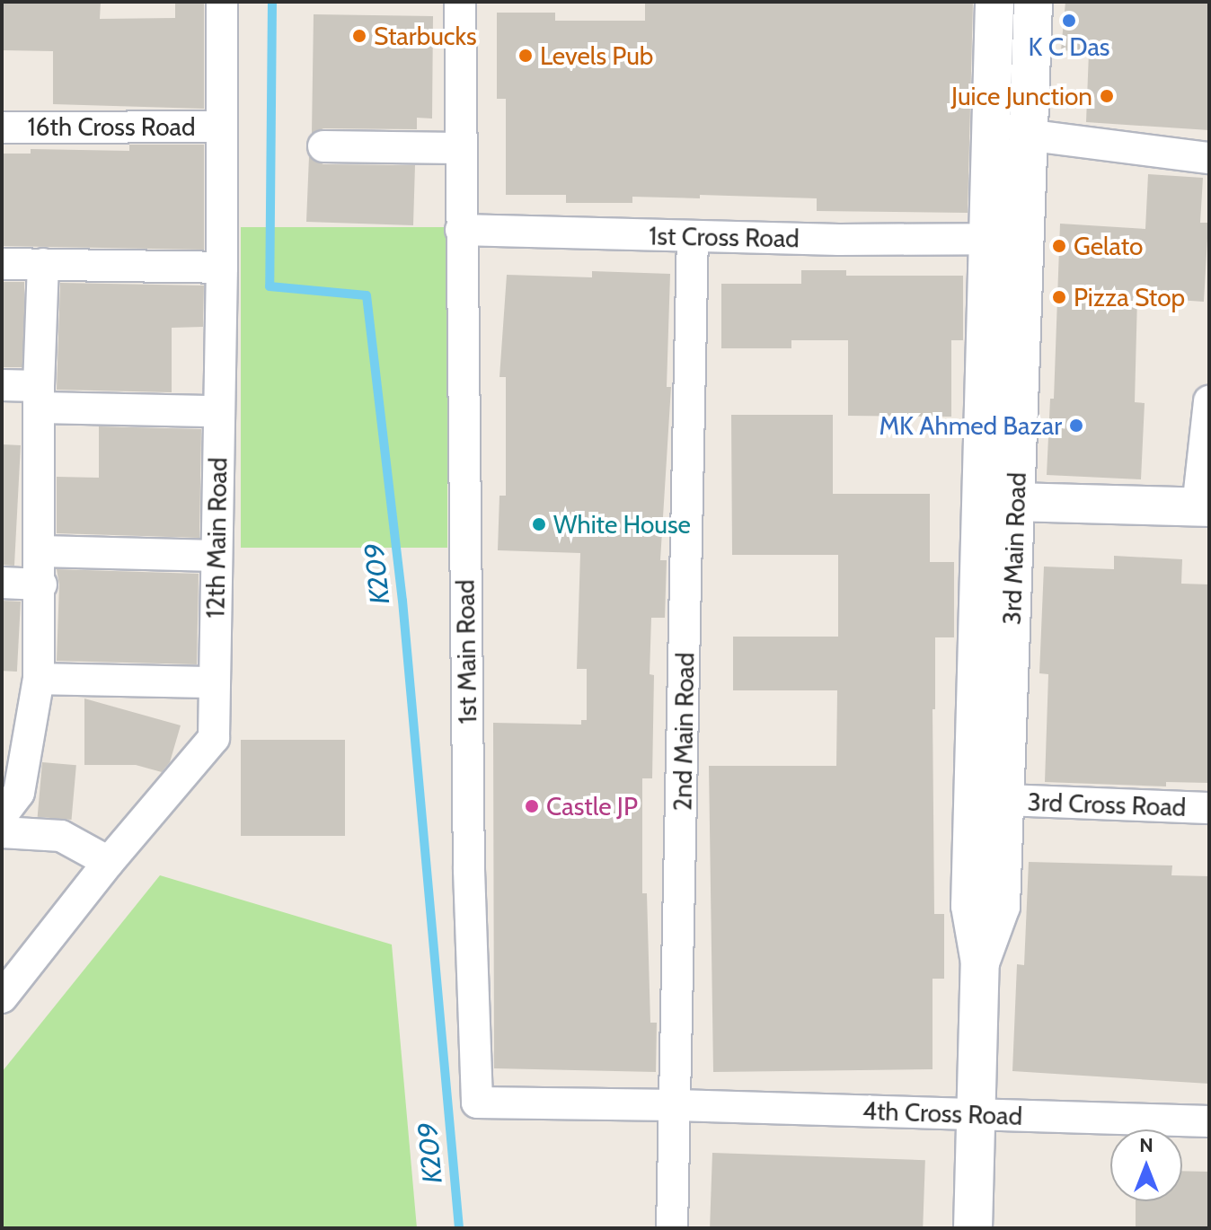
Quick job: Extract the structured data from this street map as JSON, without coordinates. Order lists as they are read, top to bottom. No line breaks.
{"streets":{"street":["16th Cross Road","1st Cross Road","12th Main Road","3rd Main Road","1st Main Road","2nd Main Road","3rd Cross Road","4th Cross Road"]},"crossings":[["16th Cross Road","12th Main Road"],["1st Cross Road","3rd Main Road"],["1st Cross Road","1st Main Road"],["1st Cross Road","2nd Main Road"],["3rd Main Road","3rd Cross Road"],["3rd Main Road","4th Cross Road"],["1st Main Road","2nd Main Road"],["1st Main Road","4th Cross Road"],["2nd Main Road","4th Cross Road"]],"water":["K209"],"places":["K C Das","Starbucks","Levels Pub","Juice Junction","Gelato","Pizza Stop","MK Ahmed Bazar","White House","Castle JP"],"north":"top"}
